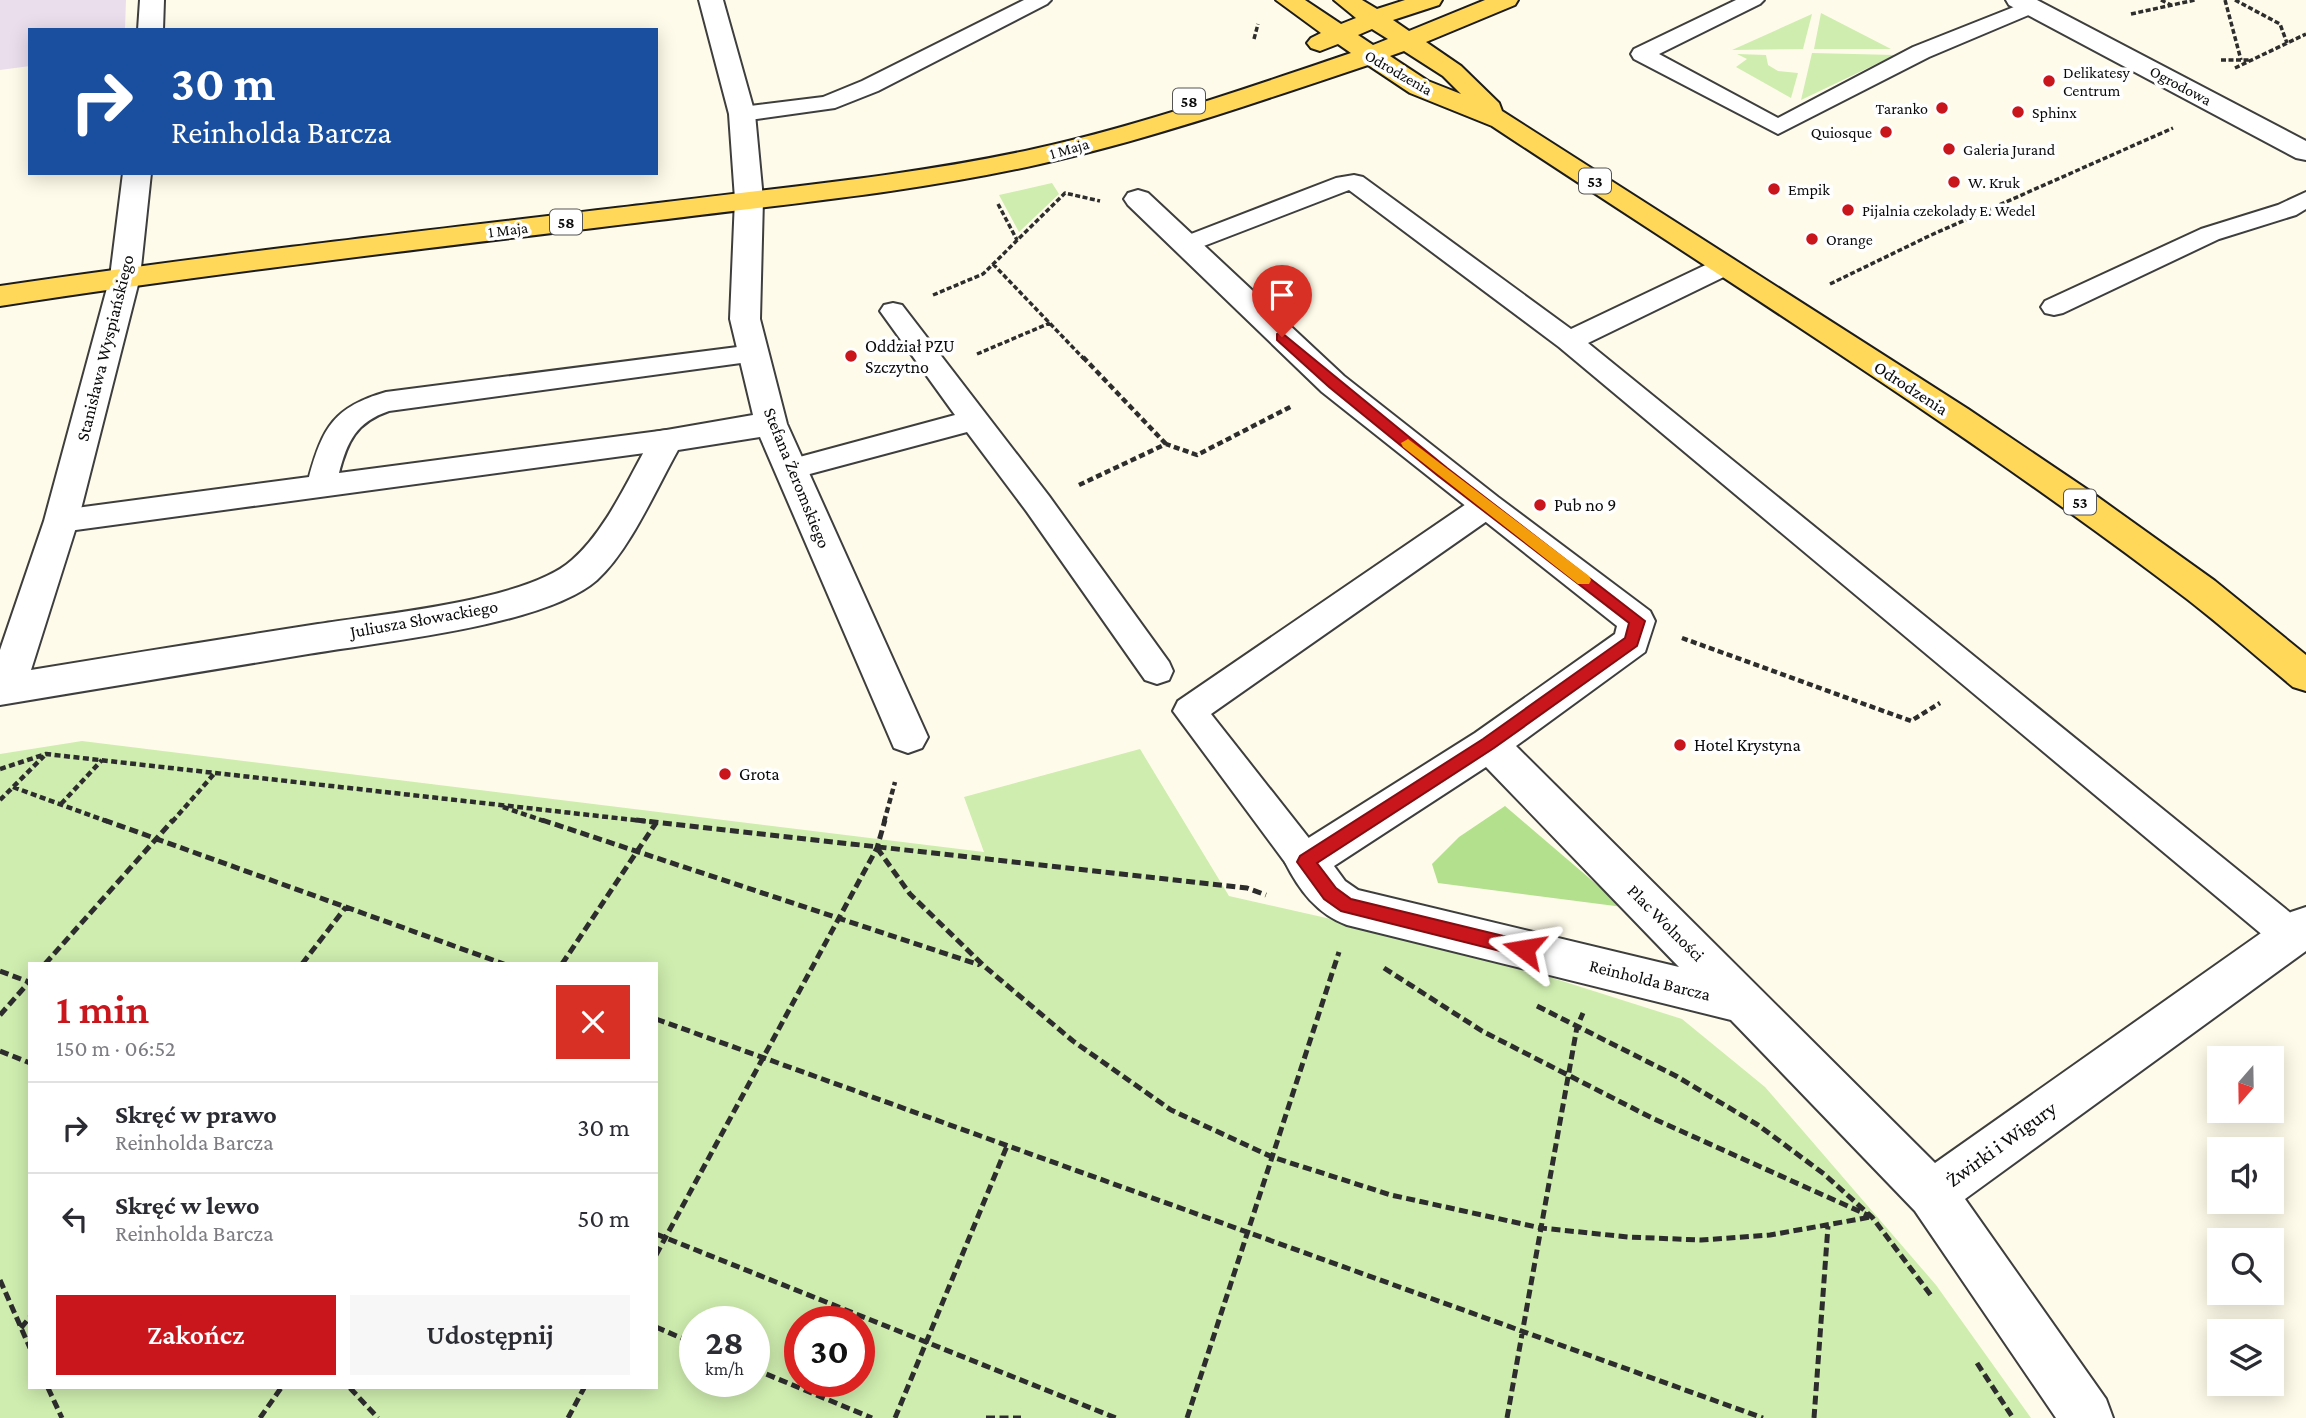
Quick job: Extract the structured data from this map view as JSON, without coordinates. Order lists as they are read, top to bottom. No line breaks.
{"streets":{"main road":["Odrodzenia","58","1 Maja","53"],"street":["Ogrodowa","Stanisława Wyspiańskiego","Stefana Żeromskiego","Juliusza Słowackiego","Plac Wolności","Reinholda Barcza","Żwirki i Wigury"]},"crossings":[["Odrodzenia","1 Maja"],["Odrodzenia","53"],["1 Maja","53"],["1 Maja","Stanisława Wyspiańskiego"],["1 Maja","Stefana Żeromskiego"],["Stanisława Wyspiańskiego","Juliusza Słowackiego"],["Plac Wolności","Reinholda Barcza"],["Plac Wolności","Żwirki i Wigury"]],"places":["Delikatesy Centrum","Taranko","Sphinx","Quiosque","Galeria Jurand","W. Kruk","Empik","Pijalnia czekolady E. Wedel","Orange","Oddział PZU Szczytno","Pub no 9","Hotel Krystyna","Grota"],"north":"bottom","page":{"turn":["30 m","Reinholda Barcza"],"heading":["1 min","150 m · 06:52"],"list":[{"name":"Skręć w prawo","note":"Reinholda Barcza","value":"30 m"},{"name":"Skręć w lewo","note":"Reinholda Barcza","value":"50 m"}],"buttons":["Zakończ","Udostępnij"],"speed":"28 km/h","limit":"30"}}
